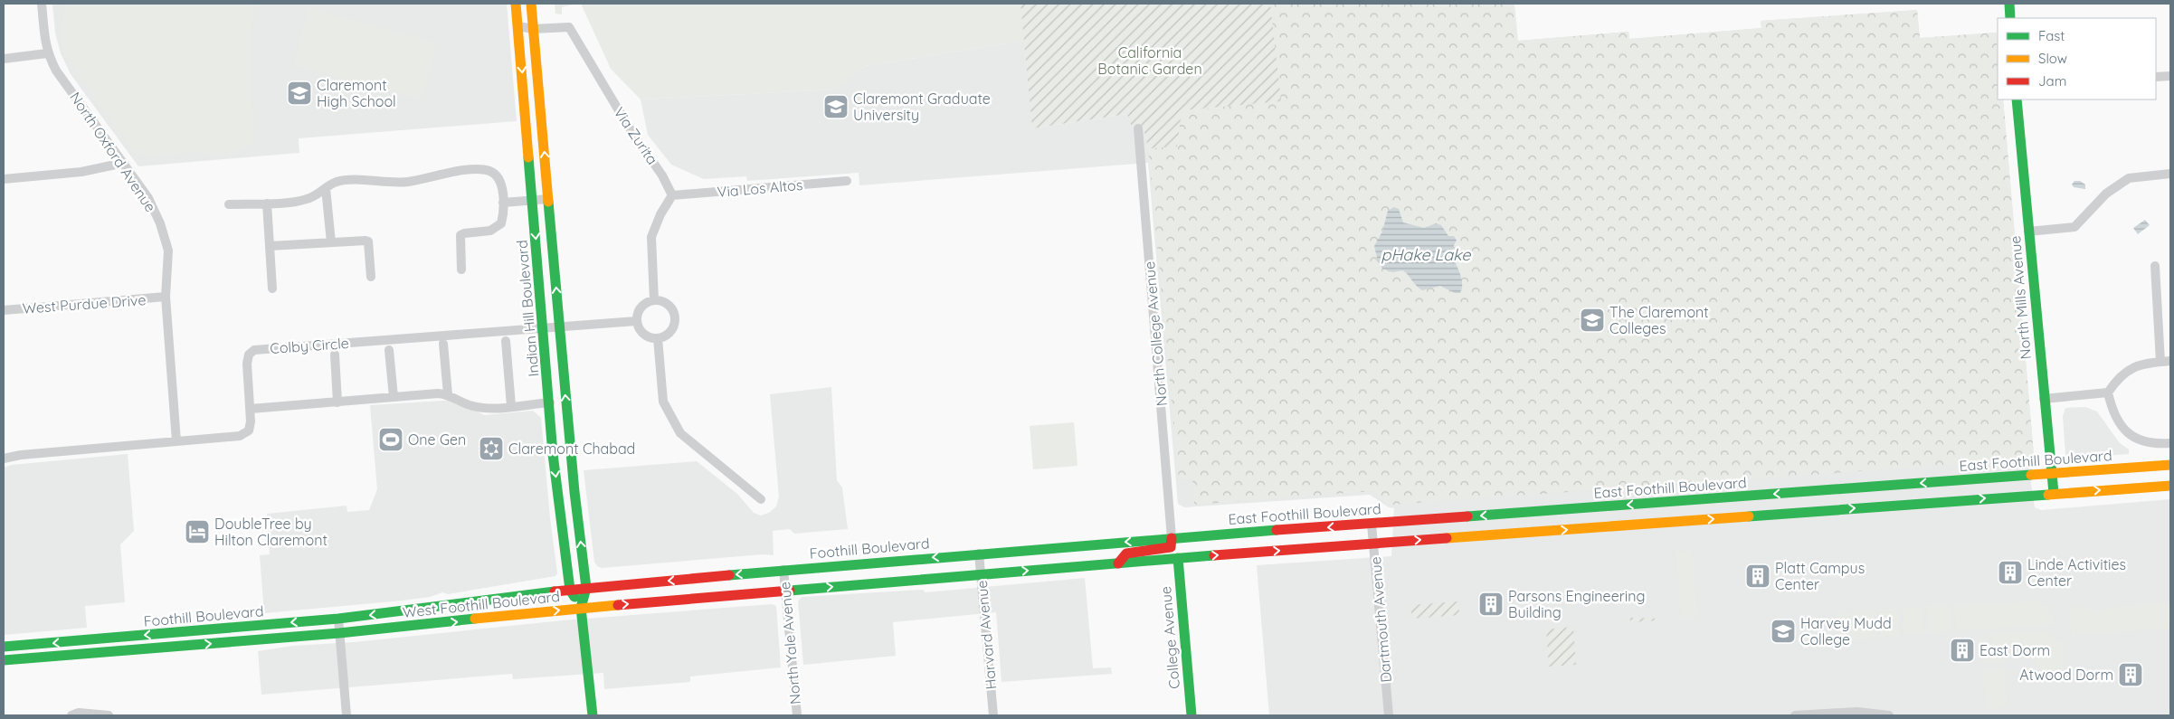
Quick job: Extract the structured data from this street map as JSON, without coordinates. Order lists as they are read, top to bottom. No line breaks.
{"streets":{"main road":["North Mills Avenue","Indian Hill Boulevard","East Foothill Boulevard","Foothill Boulevard","West Foothill Boulevard","College Avenue"],"street":["Via Zurita","North Oxford Avenue","Via Los Altos","West Purdue Drive","North College Avenue","Colby Circle","Dartmouth Avenue","Harvard Avenue","North Yale Avenue"]},"crossings":[["Via Zurita","Via Los Altos"],["Via Zurita","Indian Hill Boulevard"],["North Oxford Avenue","West Purdue Drive"],["North Oxford Avenue","Colby Circle"],["North Mills Avenue","East Foothill Boulevard"],["Indian Hill Boulevard","Colby Circle"],["Indian Hill Boulevard","Foothill Boulevard"],["Indian Hill Boulevard","West Foothill Boulevard"],["North College Avenue","East Foothill Boulevard"],["North College Avenue","Foothill Boulevard"],["East Foothill Boulevard","Foothill Boulevard"],["East Foothill Boulevard","Dartmouth Avenue"],["Foothill Boulevard","West Foothill Boulevard"],["Foothill Boulevard","Harvard Avenue"],["Foothill Boulevard","North Yale Avenue"]],"water":["pHake Lake"],"parks":["California Botanic Garden"],"places":{"school or university":["Claremont High School","Claremont Graduate University","The Claremont Colleges","Harvey Mudd College"],"sports":["One Gen"],"synagogue":["Claremont Chabad"],"hotel":["DoubleTree by Hilton Claremont"],"building":["Linde Activities Center","Platt Campus Center","Parsons Engineering Building","East Dorm","Atwood Dorm"]},"legend":["Fast","Slow","Jam"]}
